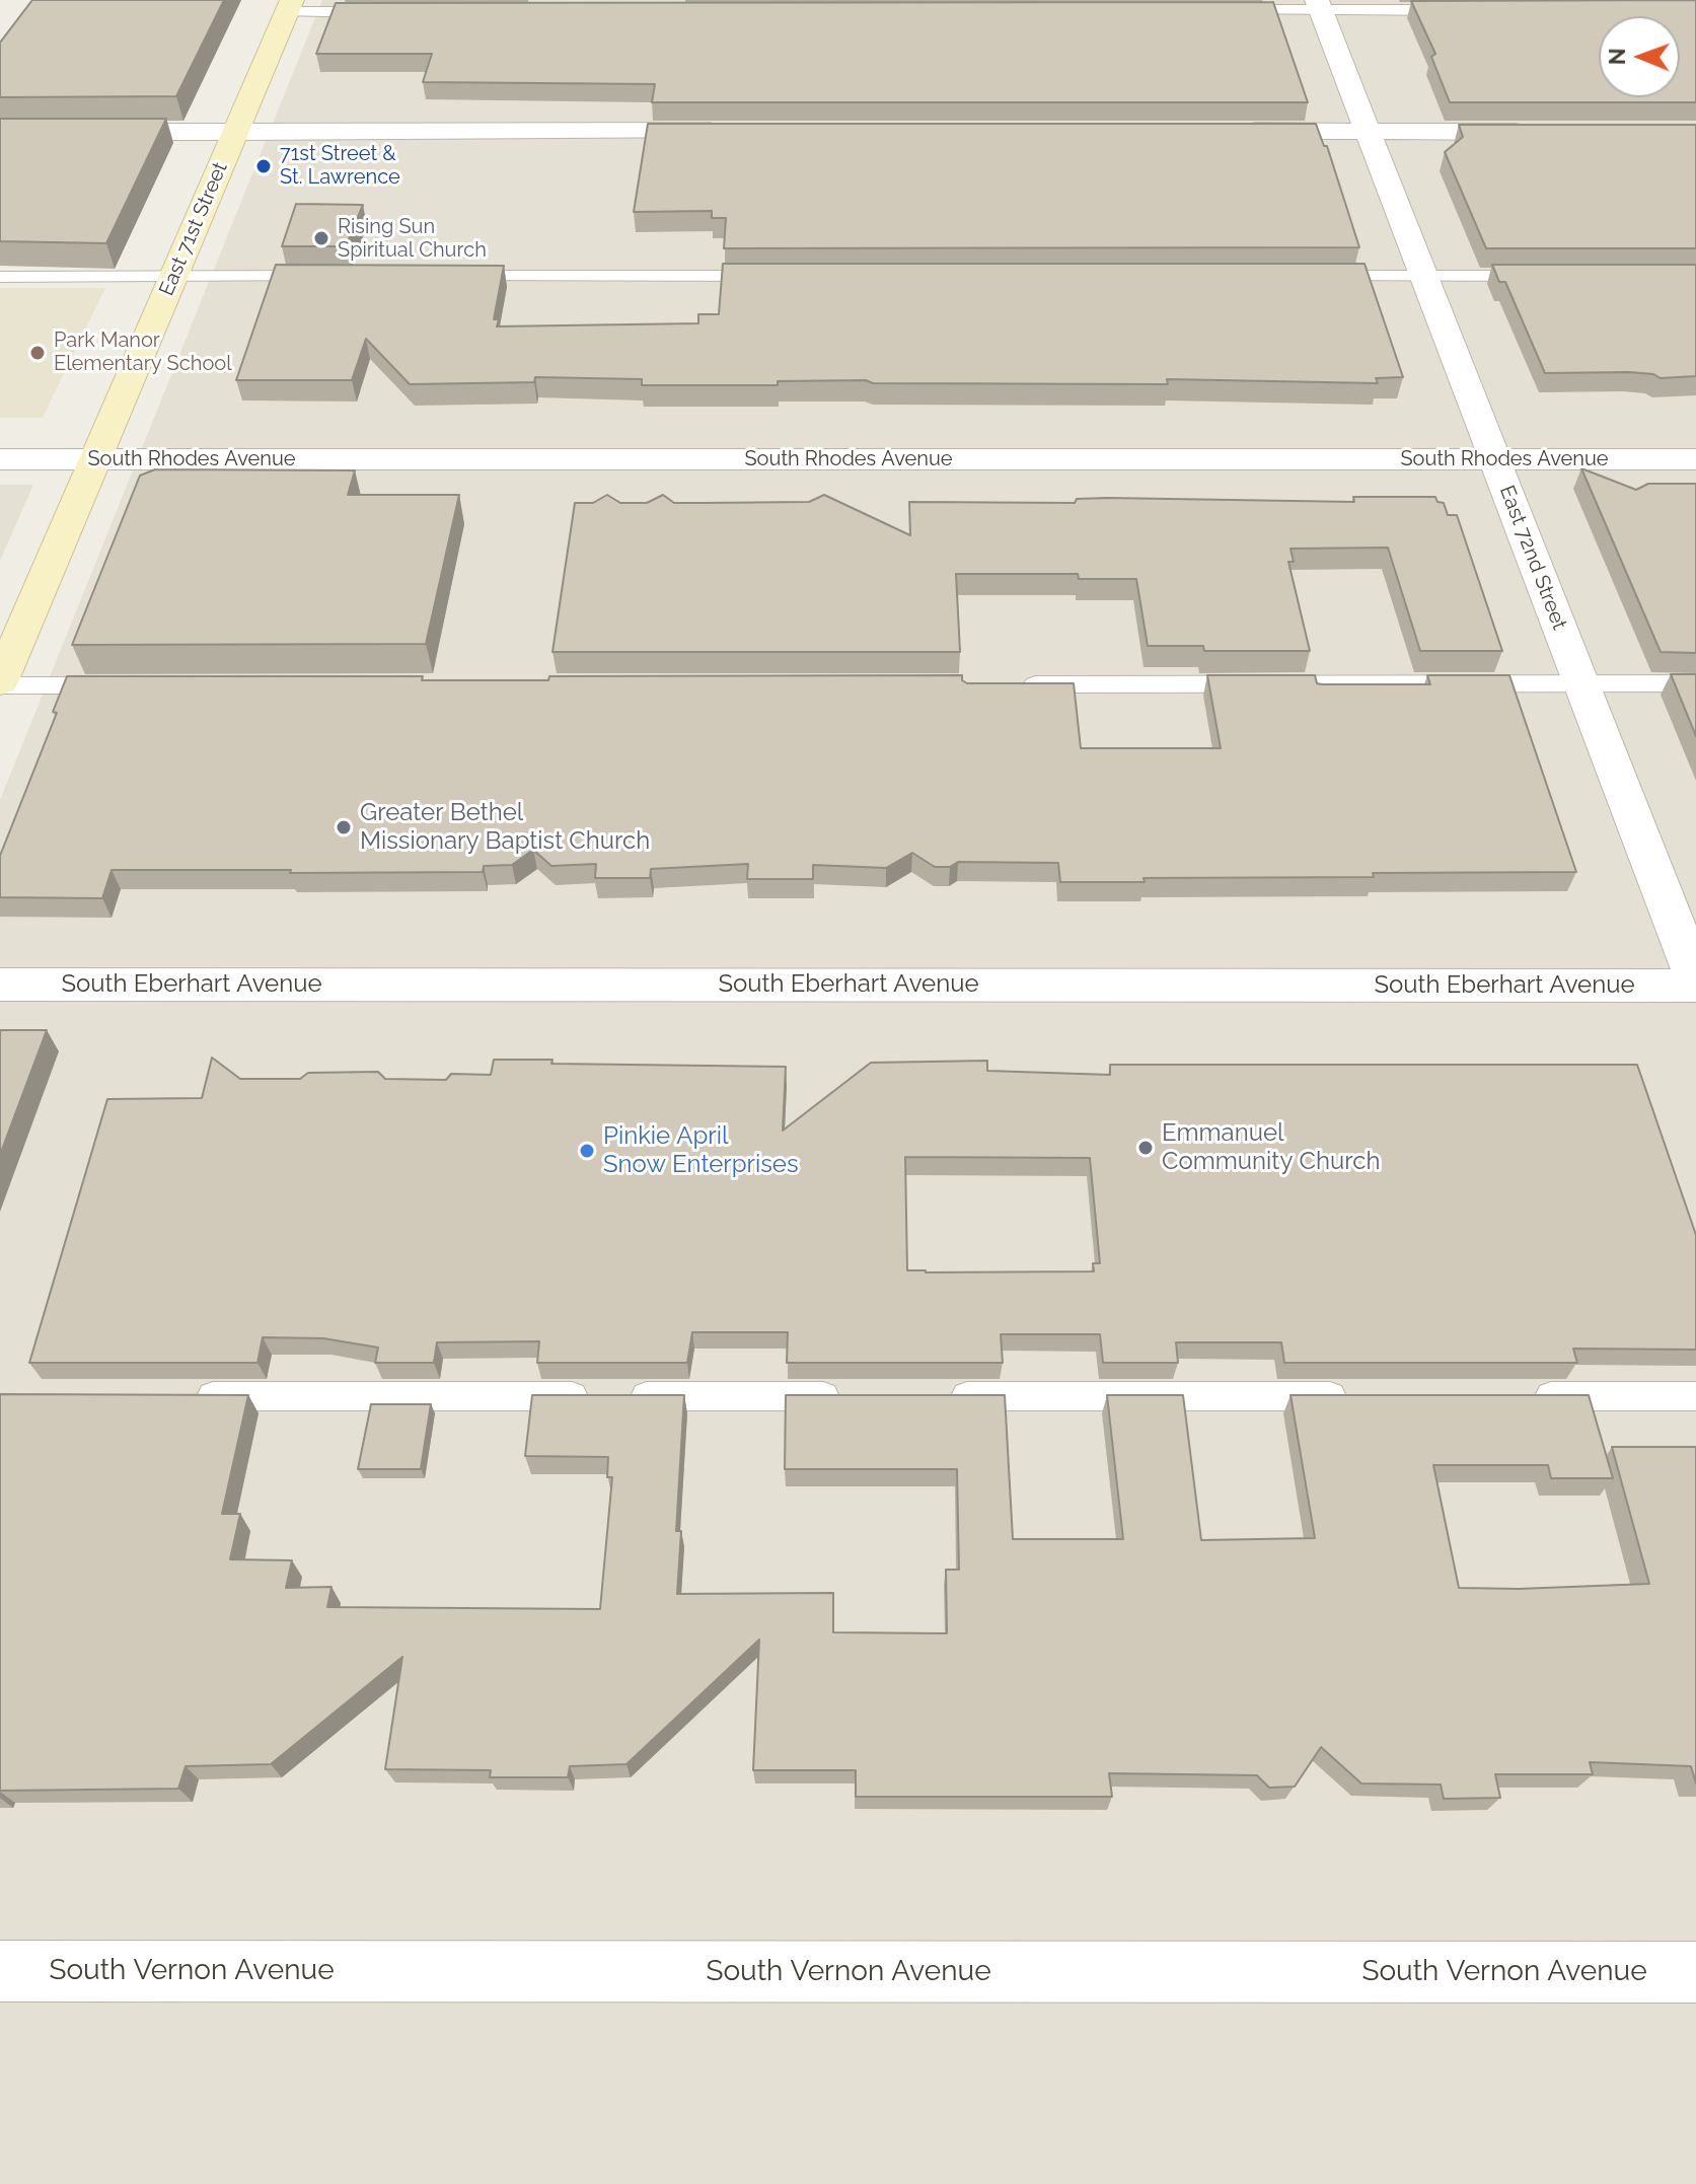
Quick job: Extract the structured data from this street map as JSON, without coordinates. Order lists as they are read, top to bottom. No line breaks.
{"streets":{"main road":["East 71st Street"],"street":["South Rhodes Avenue","East 72nd Street","South Eberhart Avenue","South Vernon Avenue"]},"crossings":[["East 71st Street","South Rhodes Avenue"],["South Rhodes Avenue","East 72nd Street"]],"places":["71st Street & St. Lawrence","Rising Sun Spiritual Church","Park Manor Elementary School","Greater Bethel Missionary Baptist Church","Emmanuel Community Church","Pinkie April Snow Enterprises"],"north":"left"}
